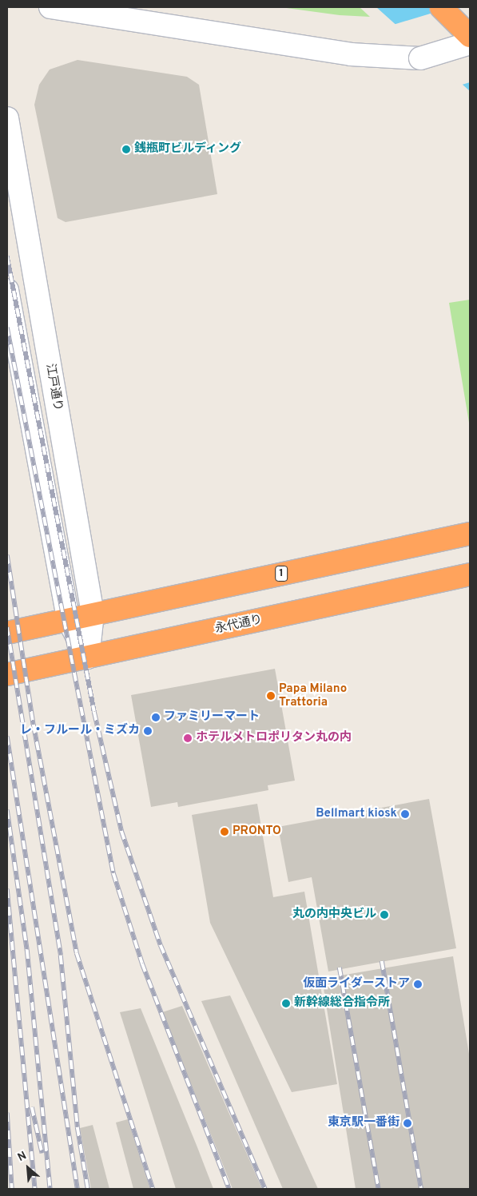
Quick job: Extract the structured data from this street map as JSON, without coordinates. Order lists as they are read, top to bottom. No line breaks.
{"streets":{"highway":["1","永代通り"],"main road":["江戸通り"]},"crossings":[["江戸通り","1"],["江戸通り","永代通り"]],"places":["銭瓶町ビルディング","Papa Milano Trattoria","ファミリーマート","レ・フルール・ミズカ","ホテルメトロポリタン丸の内","Bellmart kiosk","PRONTO","丸の内中央ビル","仮面ライダーストア","新幹線総合指令所","東京駅一番街"],"north":"top left"}
